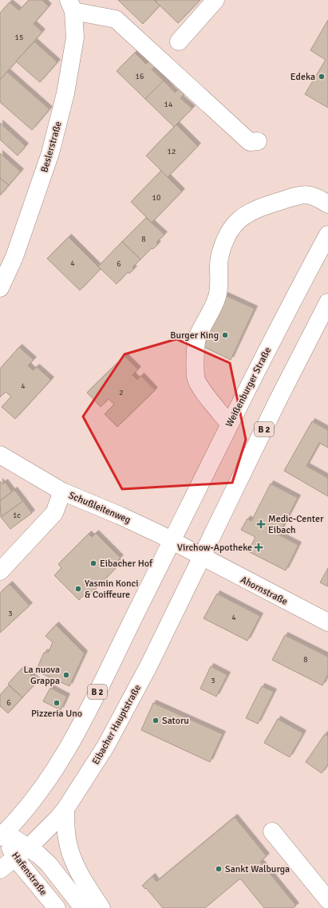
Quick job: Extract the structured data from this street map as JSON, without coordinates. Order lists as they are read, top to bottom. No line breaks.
{"streets":{"main road":["Beslerstraße","Weißenburger Straße","B 2","Schußleitenweg","Ahornstraße","Eibacher Hauptstraße","Hafenstraße"]},"crossings":[["Weißenburger Straße","B 2"],["Weißenburger Straße","Schußleitenweg"],["B 2","Schußleitenweg"],["B 2","Ahornstraße"],["B 2","Eibacher Hauptstraße"],["B 2","Hafenstraße"],["Schußleitenweg","Ahornstraße"],["Schußleitenweg","Eibacher Hauptstraße"],["Ahornstraße","Eibacher Hauptstraße"],["Eibacher Hauptstraße","Hafenstraße"]],"places":{"other":["Edeka","Burger King","Eibacher Hof","Yasmin Konci & Coiffeure","La nuova Grappa","Pizzeria Uno","Satoru","Sankt Walburga"],"health":["Medic-Center Eibach","Virchow-Apotheke"]},"house_numbers":["15","16","14","12","10","8","4","6","4","2","1c","3","4","8","3","6"]}
